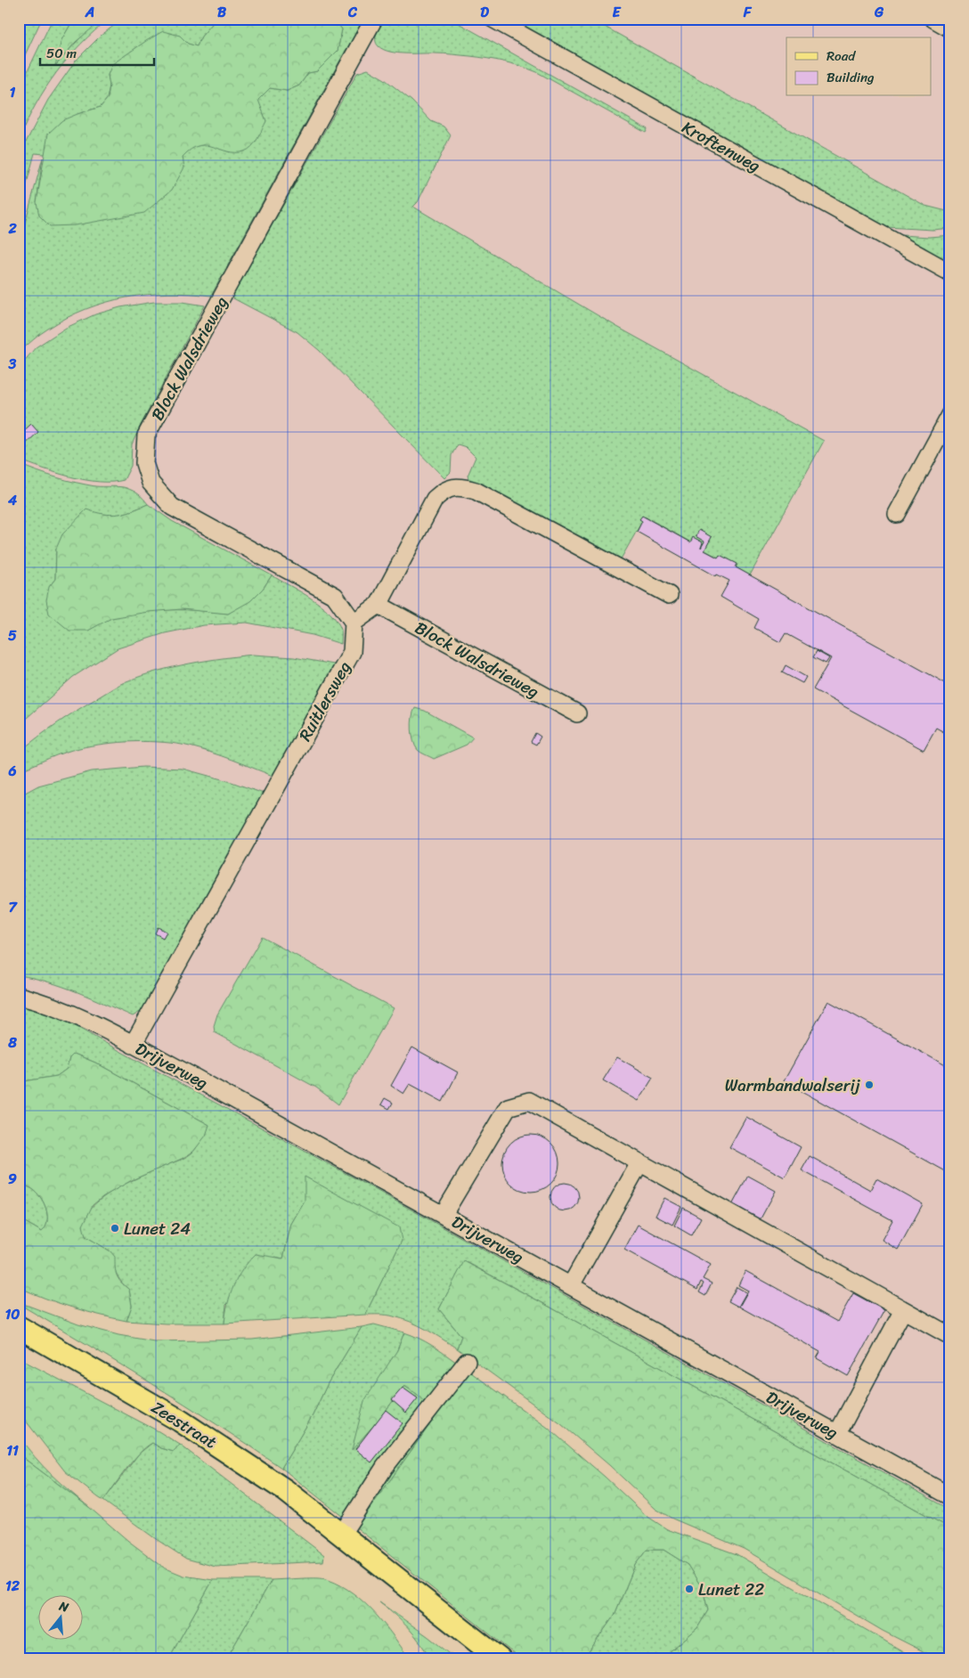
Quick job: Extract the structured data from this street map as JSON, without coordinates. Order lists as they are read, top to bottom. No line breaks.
{"streets":{"main road":["Zeestraat"],"street":["Kroftenweg","Block Walsdrieweg","Ruitlersweg","Drijverweg"]},"crossings":[["Block Walsdrieweg","Ruitlersweg"],["Ruitlersweg","Drijverweg"]],"places":["Warmbandwalserij","Lunet 24","Lunet 22"],"legend":["Road","Building"],"scale_bar":"50 m","north":"top","grid":{"columns":["A","B","C","D","E","F","G"],"rows":["1","2","3","4","5","6","7","8","9","10","11","12"]}}
